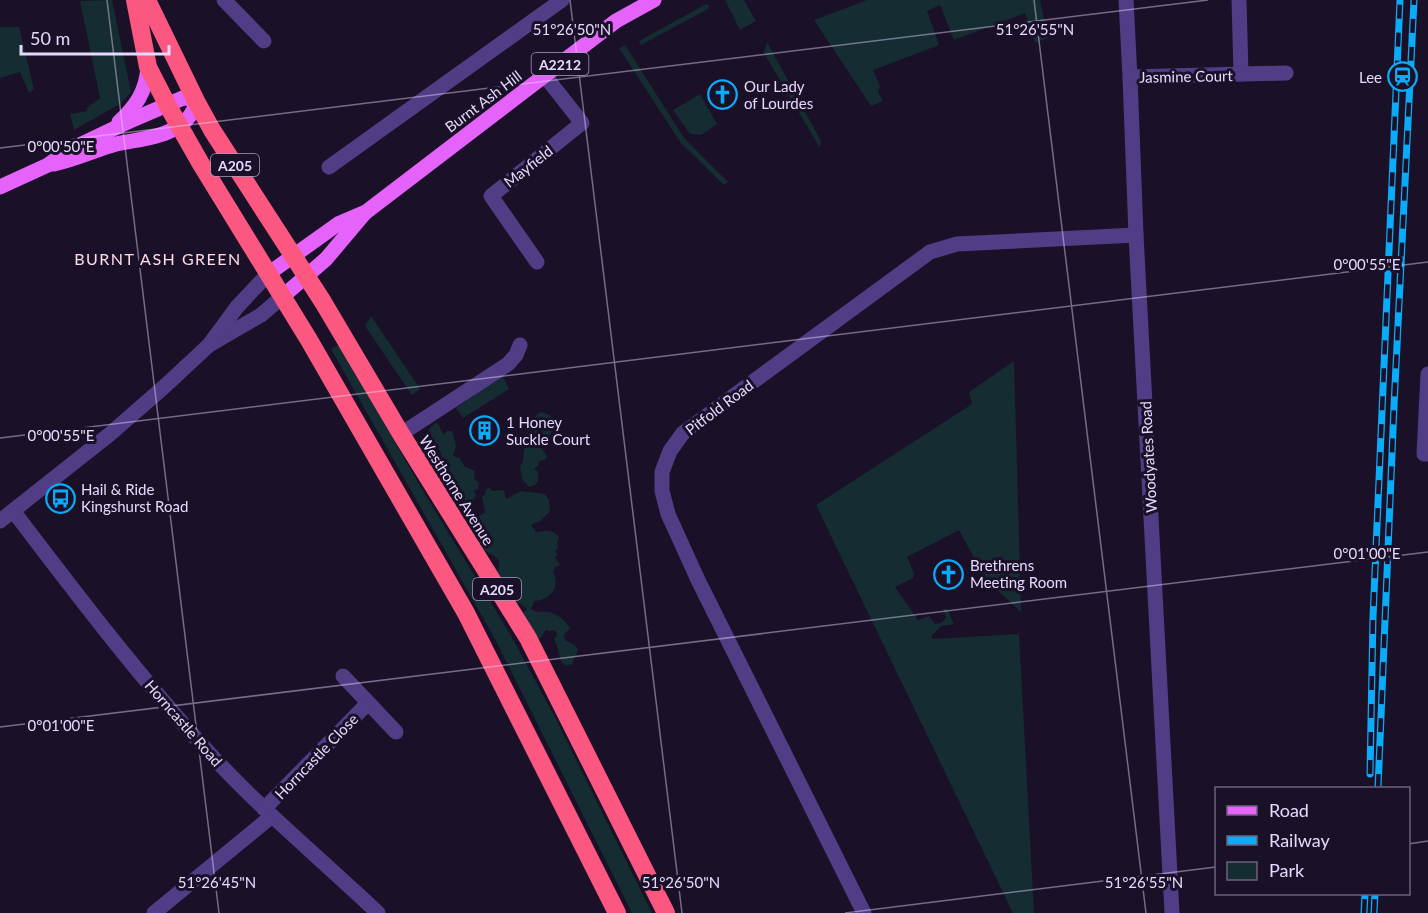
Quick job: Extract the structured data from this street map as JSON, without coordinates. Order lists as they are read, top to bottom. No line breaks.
{"streets":{"highway":["A205","Westhorne Avenue"],"main road":["A2212","Burnt Ash Hill"],"street":["Jasmine Court","Mayfield","Pitfold Road","Woodyates Road","Horncastle Road","Horncastle Close"]},"crossings":[["Jasmine Court","Woodyates Road"],["Burnt Ash Hill","A205"],["Burnt Ash Hill","Mayfield"],["Burnt Ash Hill","Westhorne Avenue"],["Burnt Ash Hill","Horncastle Road"],["A205","Westhorne Avenue"],["Pitfold Road","Woodyates Road"],["Horncastle Road","Horncastle Close"]],"districts":["BURNT ASH GREEN"],"places":{"station":["Lee"],"church":["Our Lady of Lourdes","Brethrens Meeting Room"],"building":["1 Honey Suckle Court"],"bus stop":["Hail & Ride Kingshurst Road"]},"legend":["Road","Railway","Park"],"scale_bar":"50 m","coordinates":["51°26'50\"N","51°26'55\"N","0°00'50\"E","0°00'55\"E","0°01'00\"E","51°26'45\"N"]}
